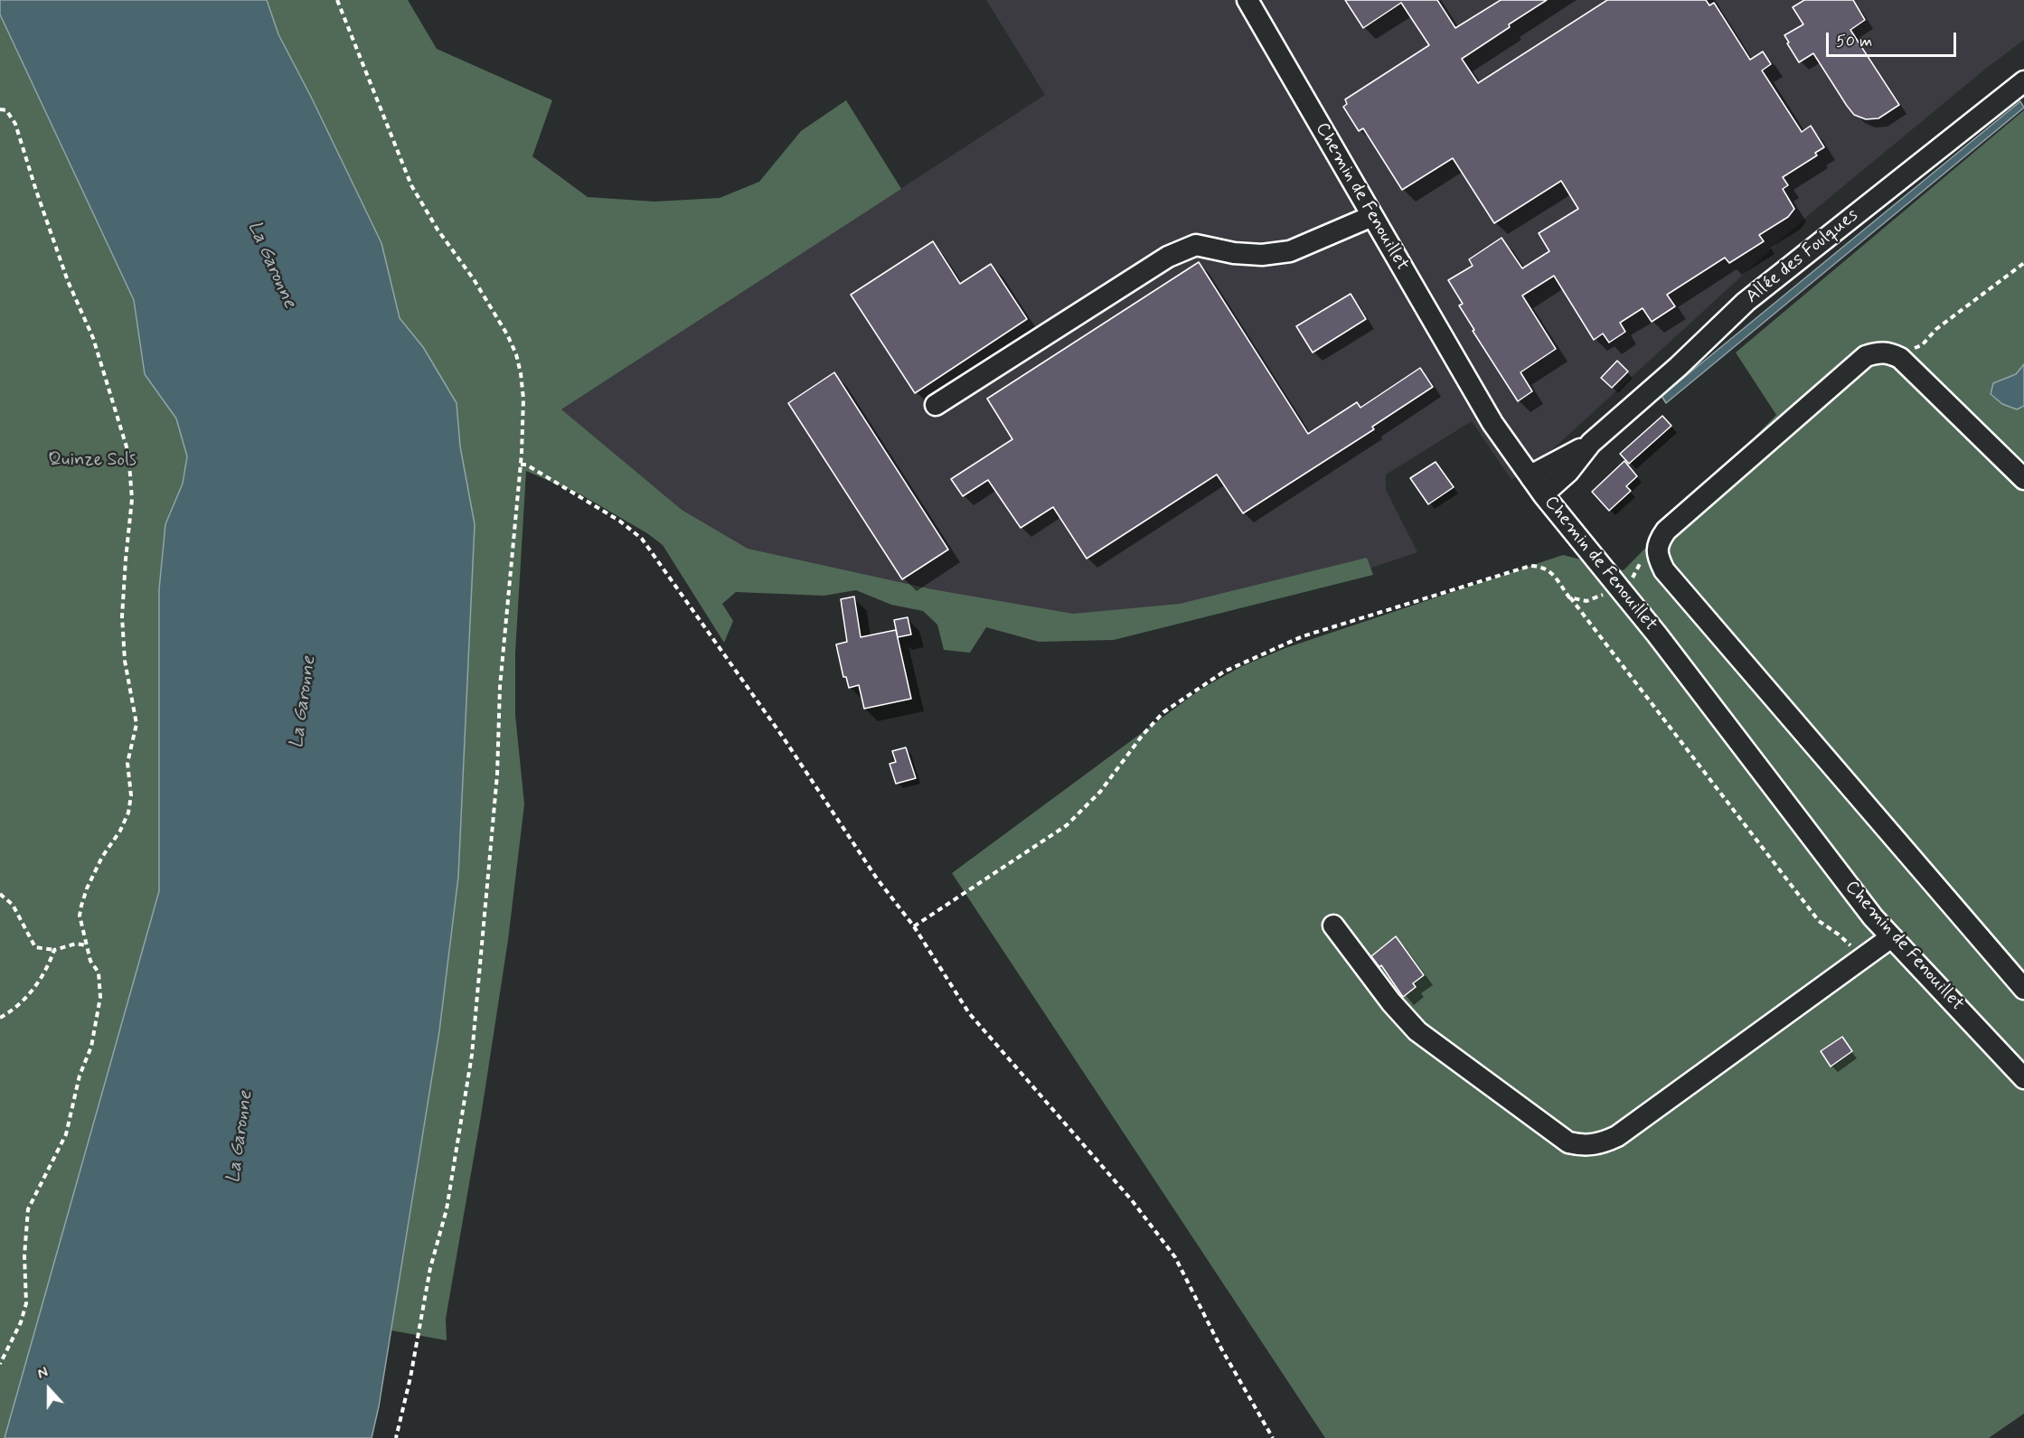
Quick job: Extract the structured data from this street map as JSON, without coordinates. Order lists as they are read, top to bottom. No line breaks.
{"streets":{"street":["Chemin de Fenouillet","Allée des Foulques"]},"crossings":[["Chemin de Fenouillet","Allée des Foulques"]],"water":["La Garonne"],"parks":["Quinze Sols"],"scale_bar":"50 m","north":"top"}
